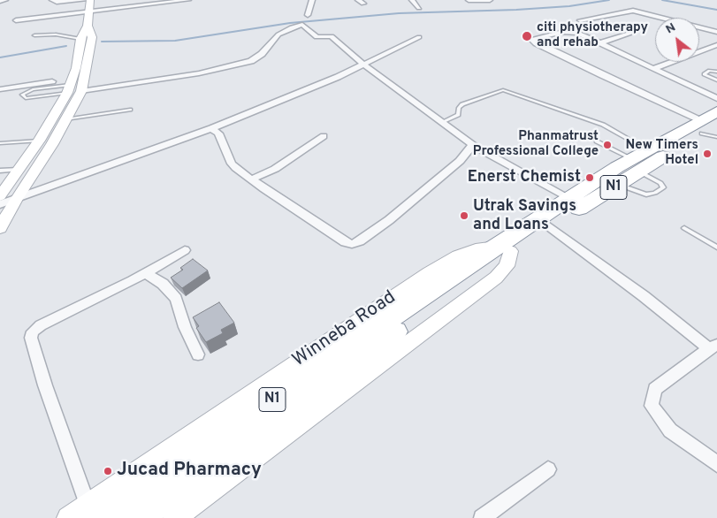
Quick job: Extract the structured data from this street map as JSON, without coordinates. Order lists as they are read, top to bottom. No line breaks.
{"streets":{"highway":["N1","Winneba Road"]},"places":["citi physiotherapy and rehab","Phanmatrust Professional College","New Timers Hotel","Enerst Chemist","Utrak Savings and Loans","Jucad Pharmacy"],"north":"top left"}
